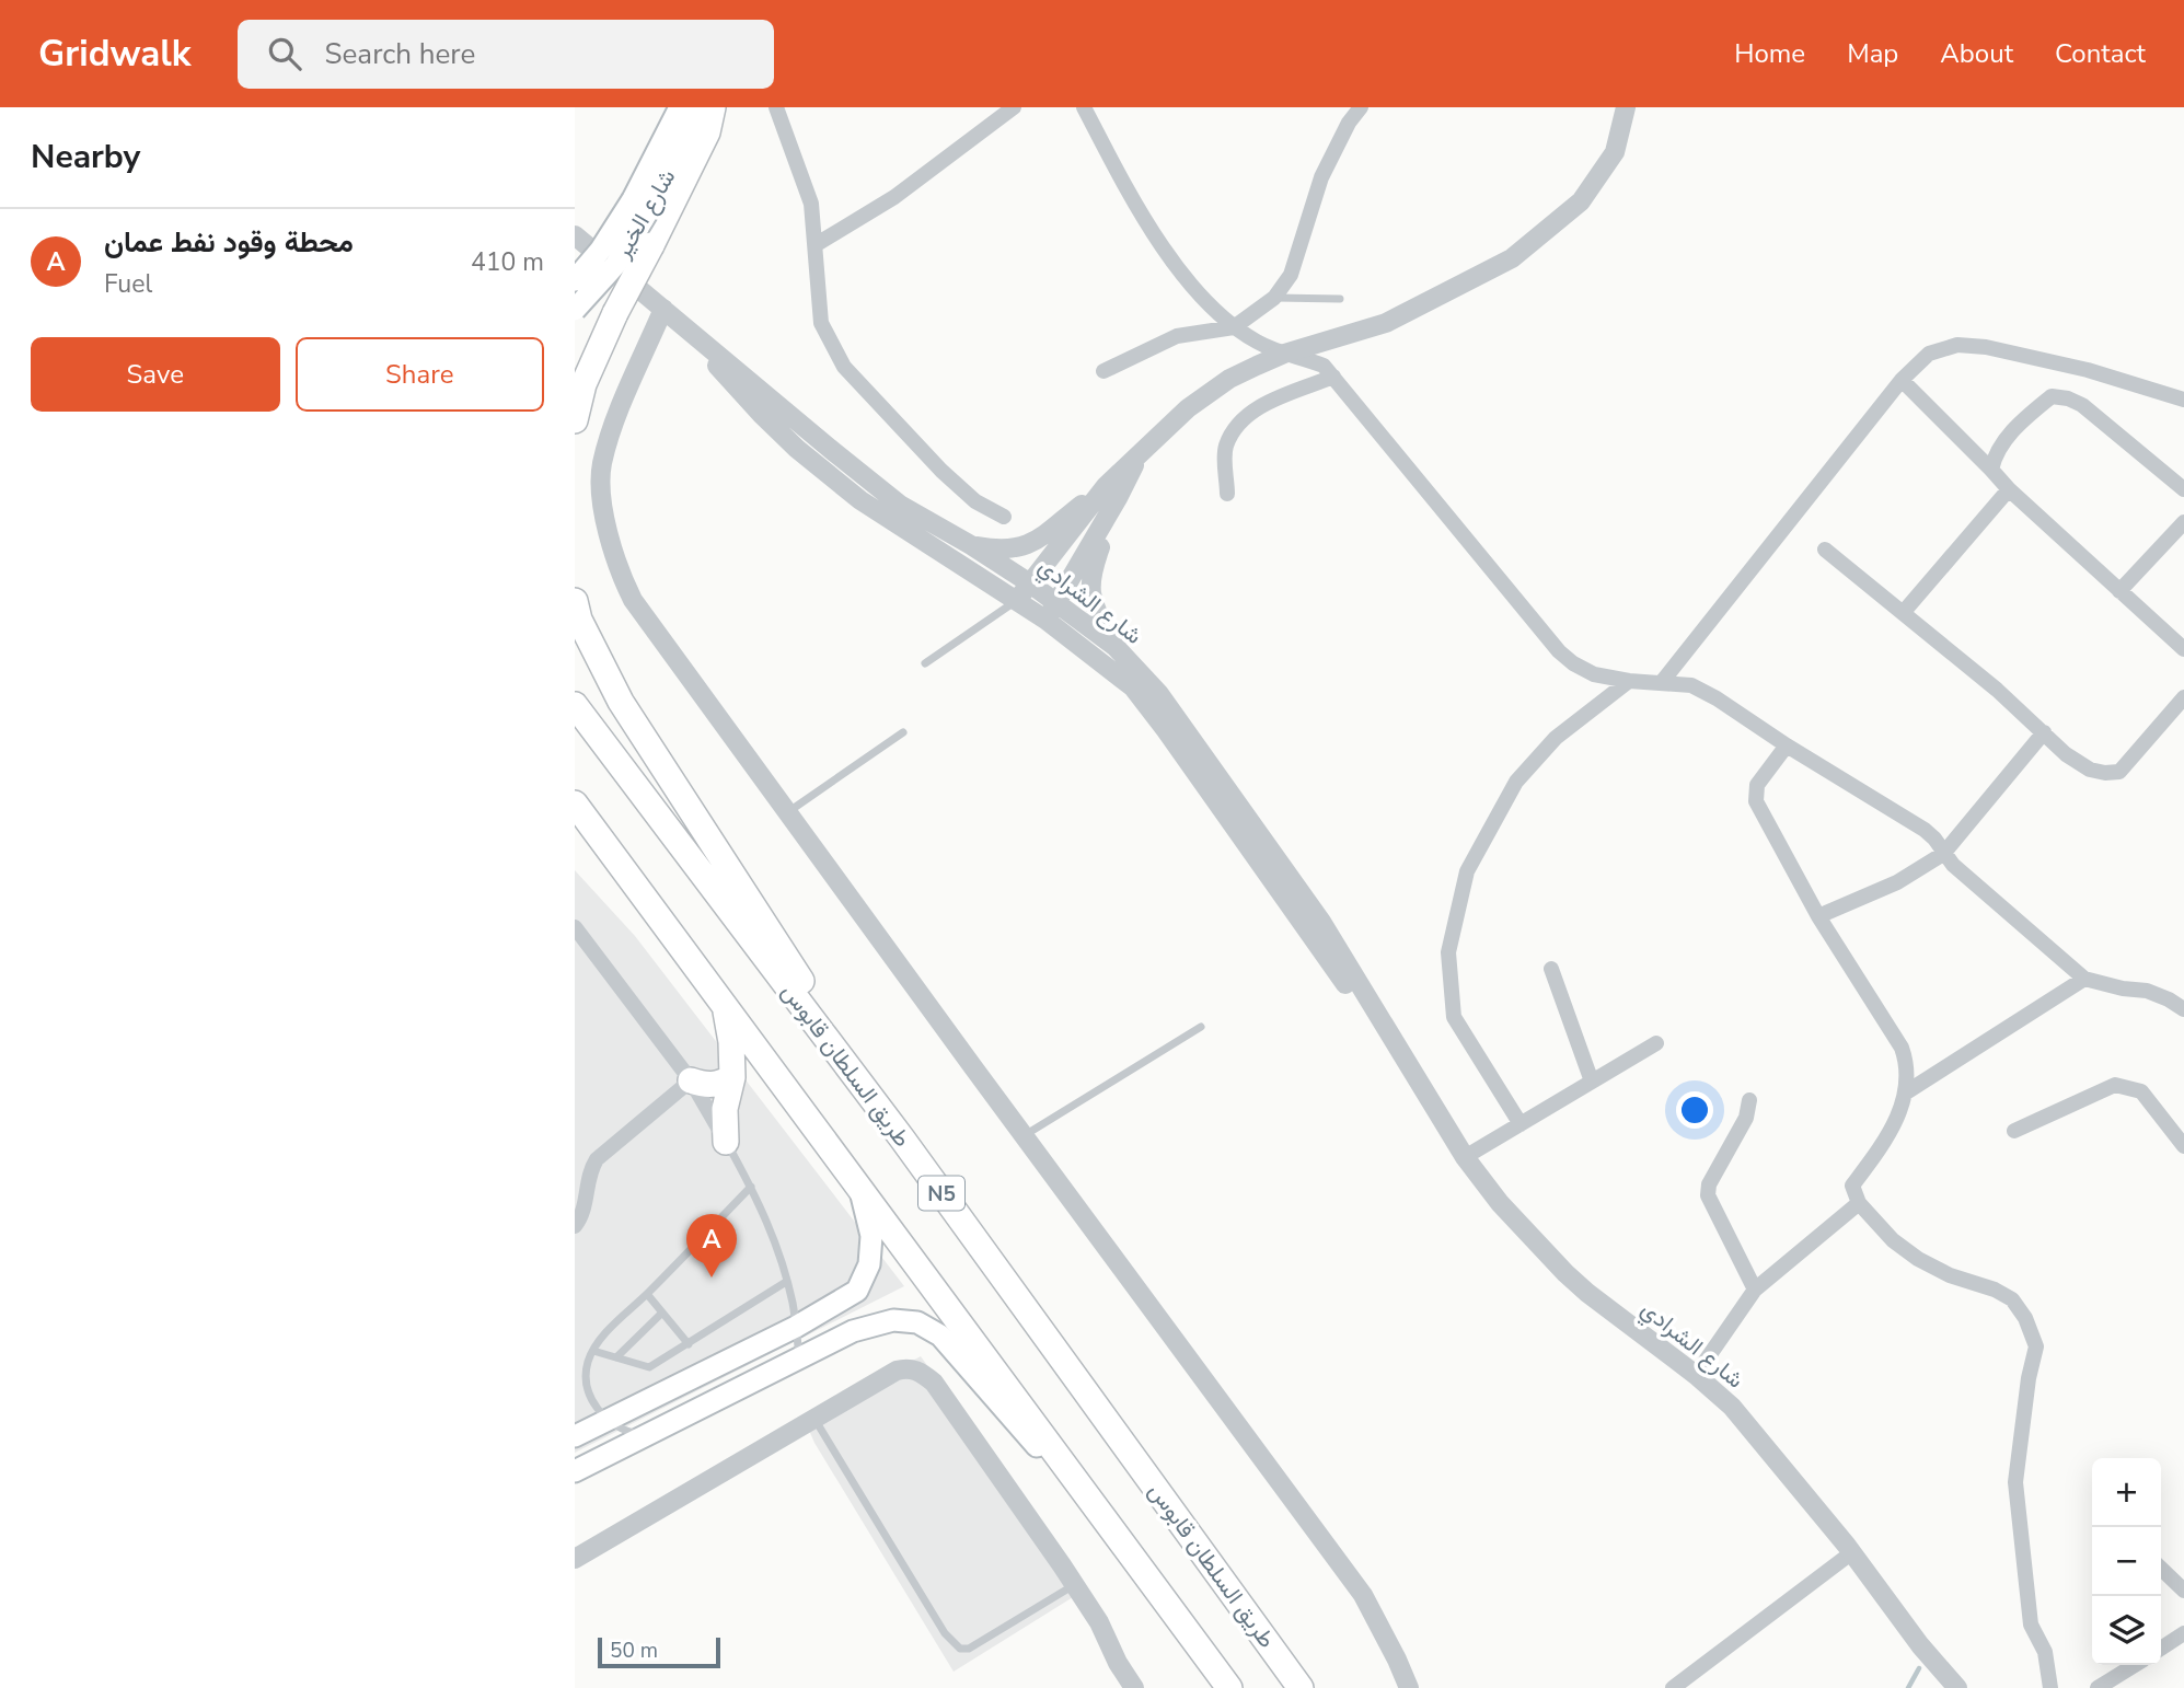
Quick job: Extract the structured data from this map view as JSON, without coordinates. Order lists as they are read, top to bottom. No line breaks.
{"streets":{"highway":["طريق السلطان قابوس","N5"],"main road":["شارع الخير"],"street":["شارع الشرادي"]},"scale_bar":"50 m","page":{"header":"Gridwalk","search":"Search here","nav":["Home","Map","About","Contact"],"heading":"Nearby","list":[{"mark":"A","name":"محطة وقود نفط عمان","note":"Fuel","value":"410 m"}],"buttons":["Save","Share"],"pins":"A","map_buttons":["+","−"],"scale":"50 m"}}
